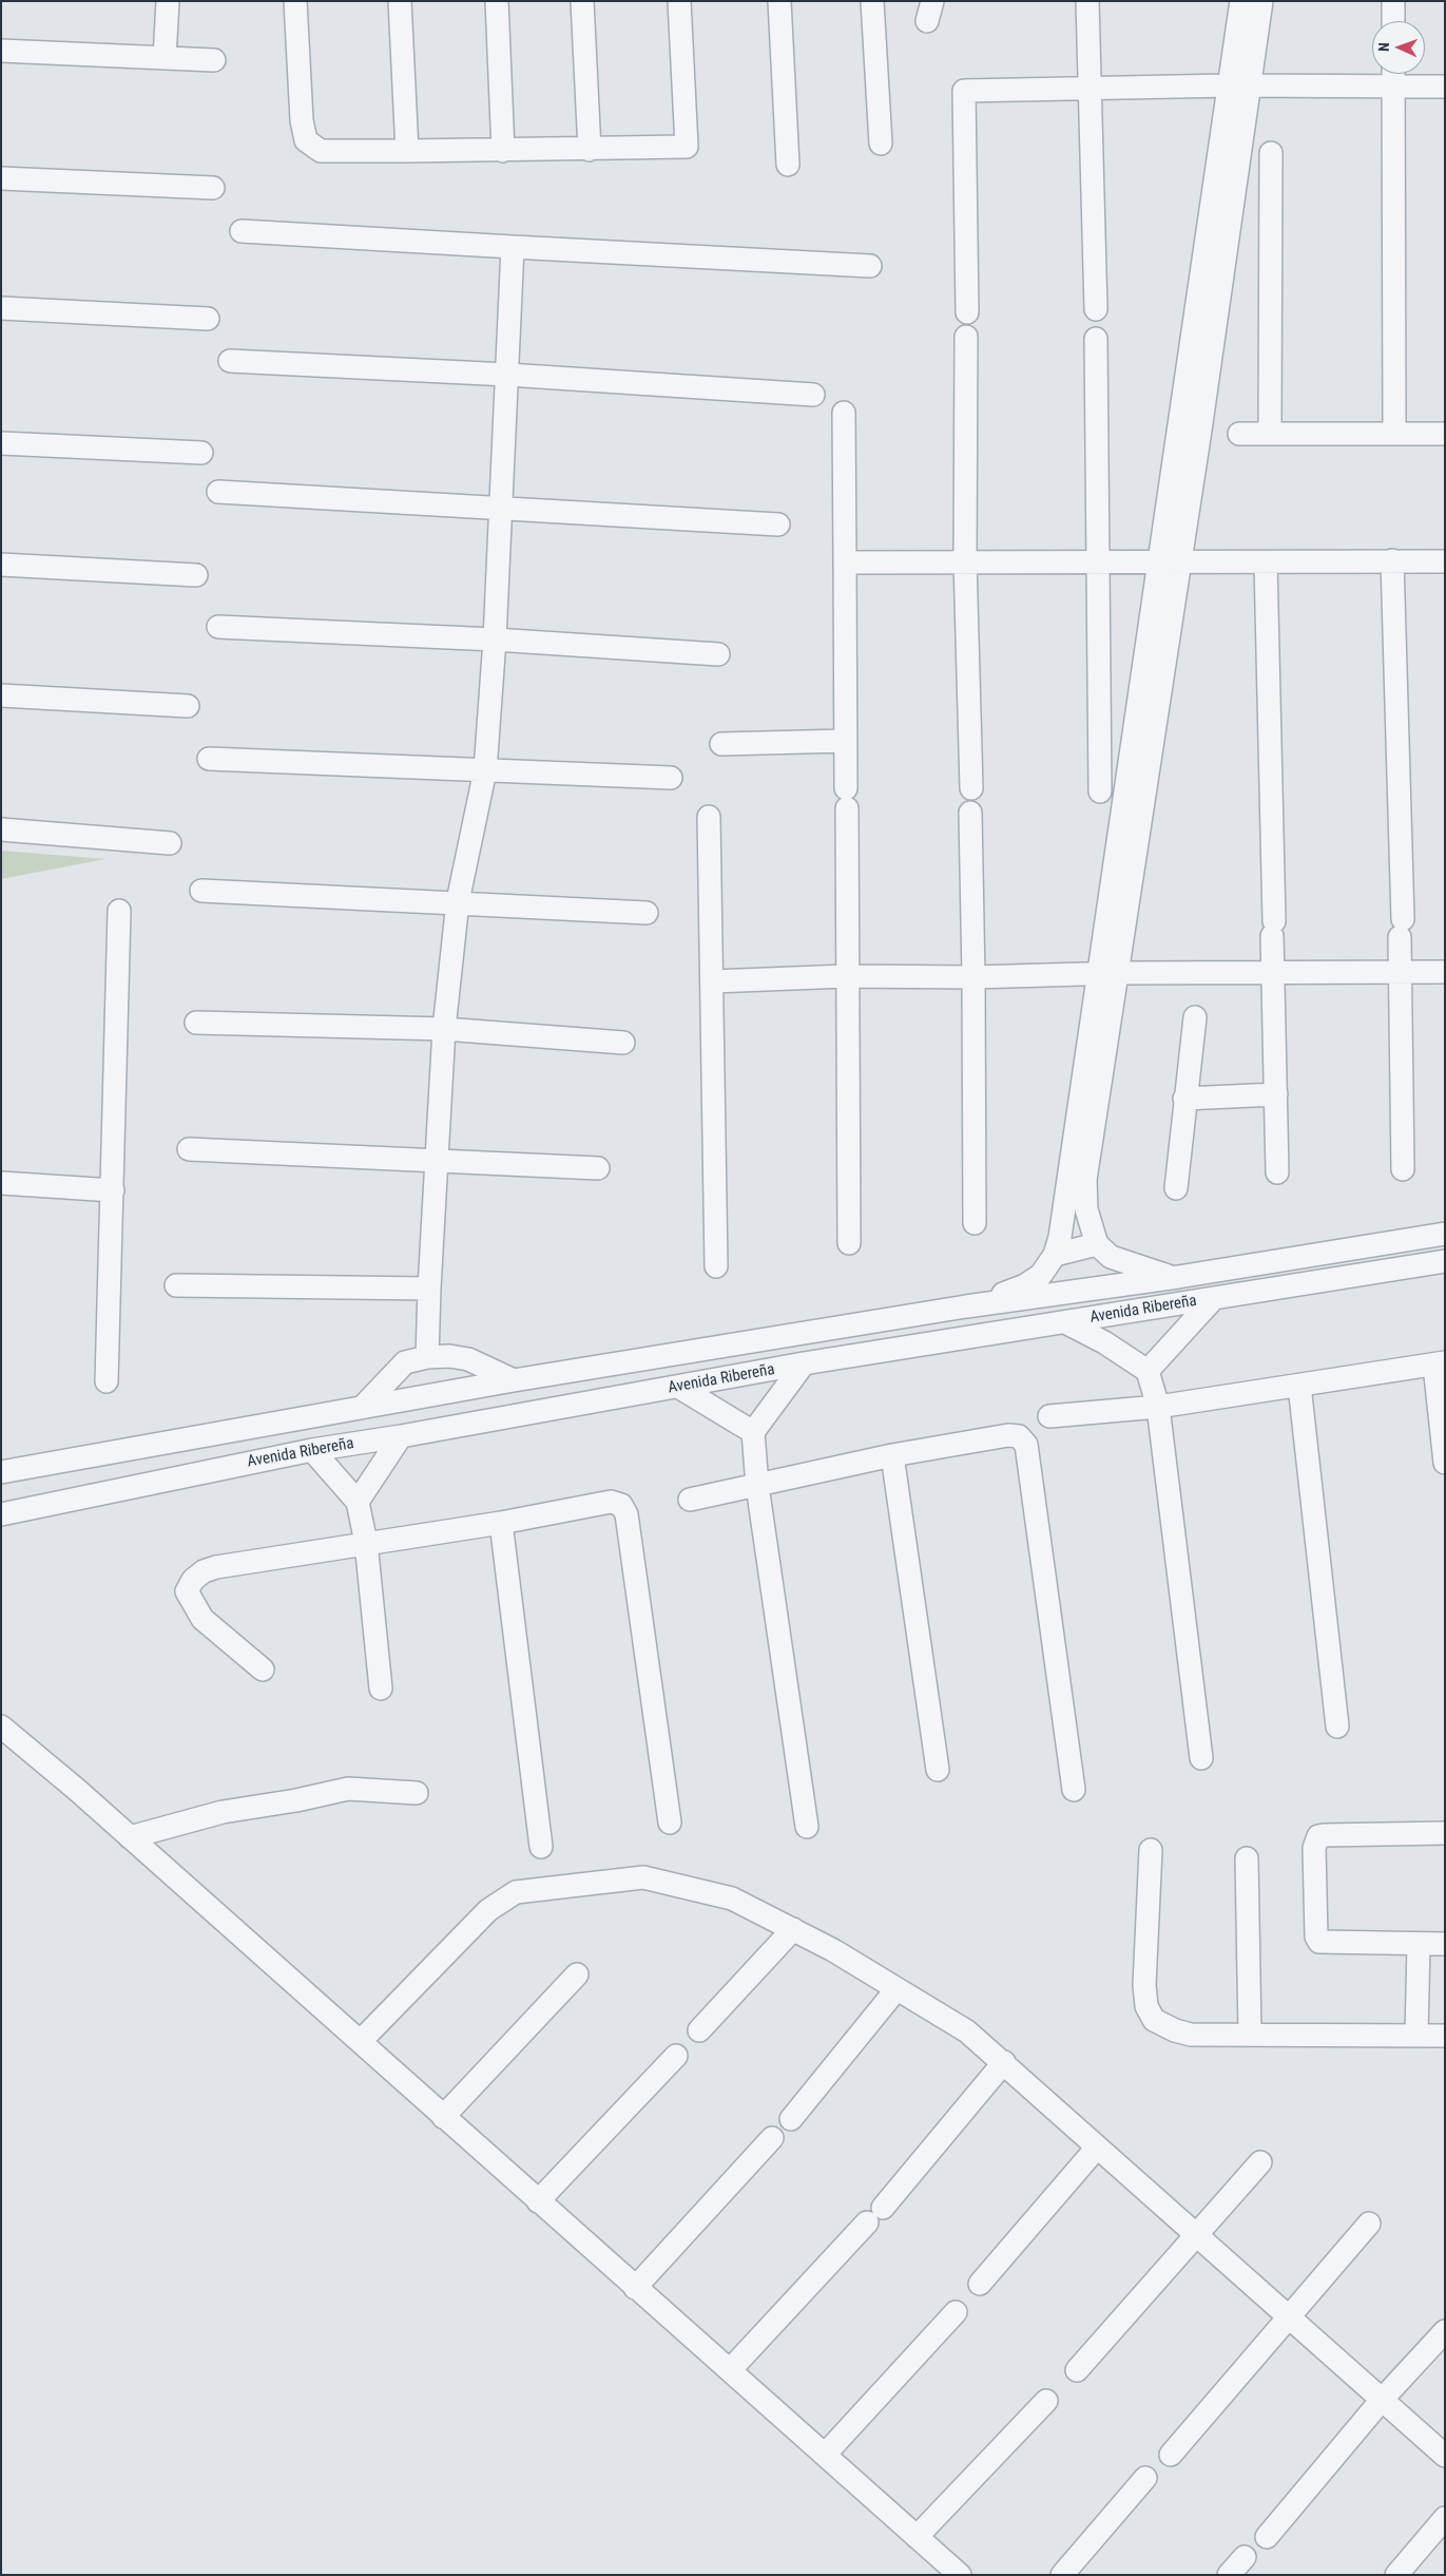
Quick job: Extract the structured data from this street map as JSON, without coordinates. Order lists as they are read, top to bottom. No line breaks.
{"streets":{"street":["Avenida Ribereña"]},"north":"left"}
